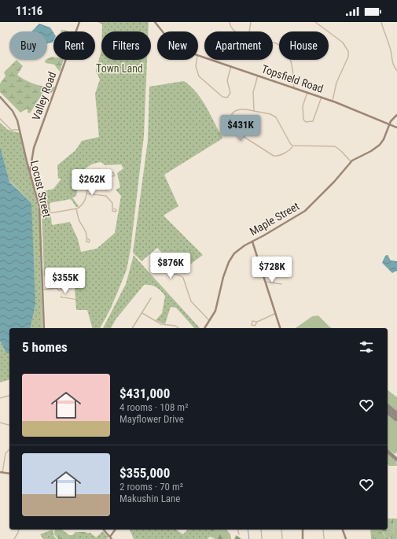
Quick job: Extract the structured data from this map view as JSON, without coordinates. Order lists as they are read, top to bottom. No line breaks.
{"streets":{"main road":["Topsfield Road","Valley Road","Locust Street","Maple Street"]},"crossings":[["Topsfield Road","Maple Street"],["Valley Road","Locust Street"]],"parks":["Town Land"],"page":{"status":"11:16","chip":["Buy","Rent","Filters","New","Apartment","House"],"price":["$431K","$262K","$876K","$728K","$355K"],"heading":"5 homes","list":[{"name":"$431,000","note":"4 rooms · 108 m² · Mayflower Drive"},{"name":"$355,000","note":"2 rooms · 70 m² · Makushin Lane"}]}}
